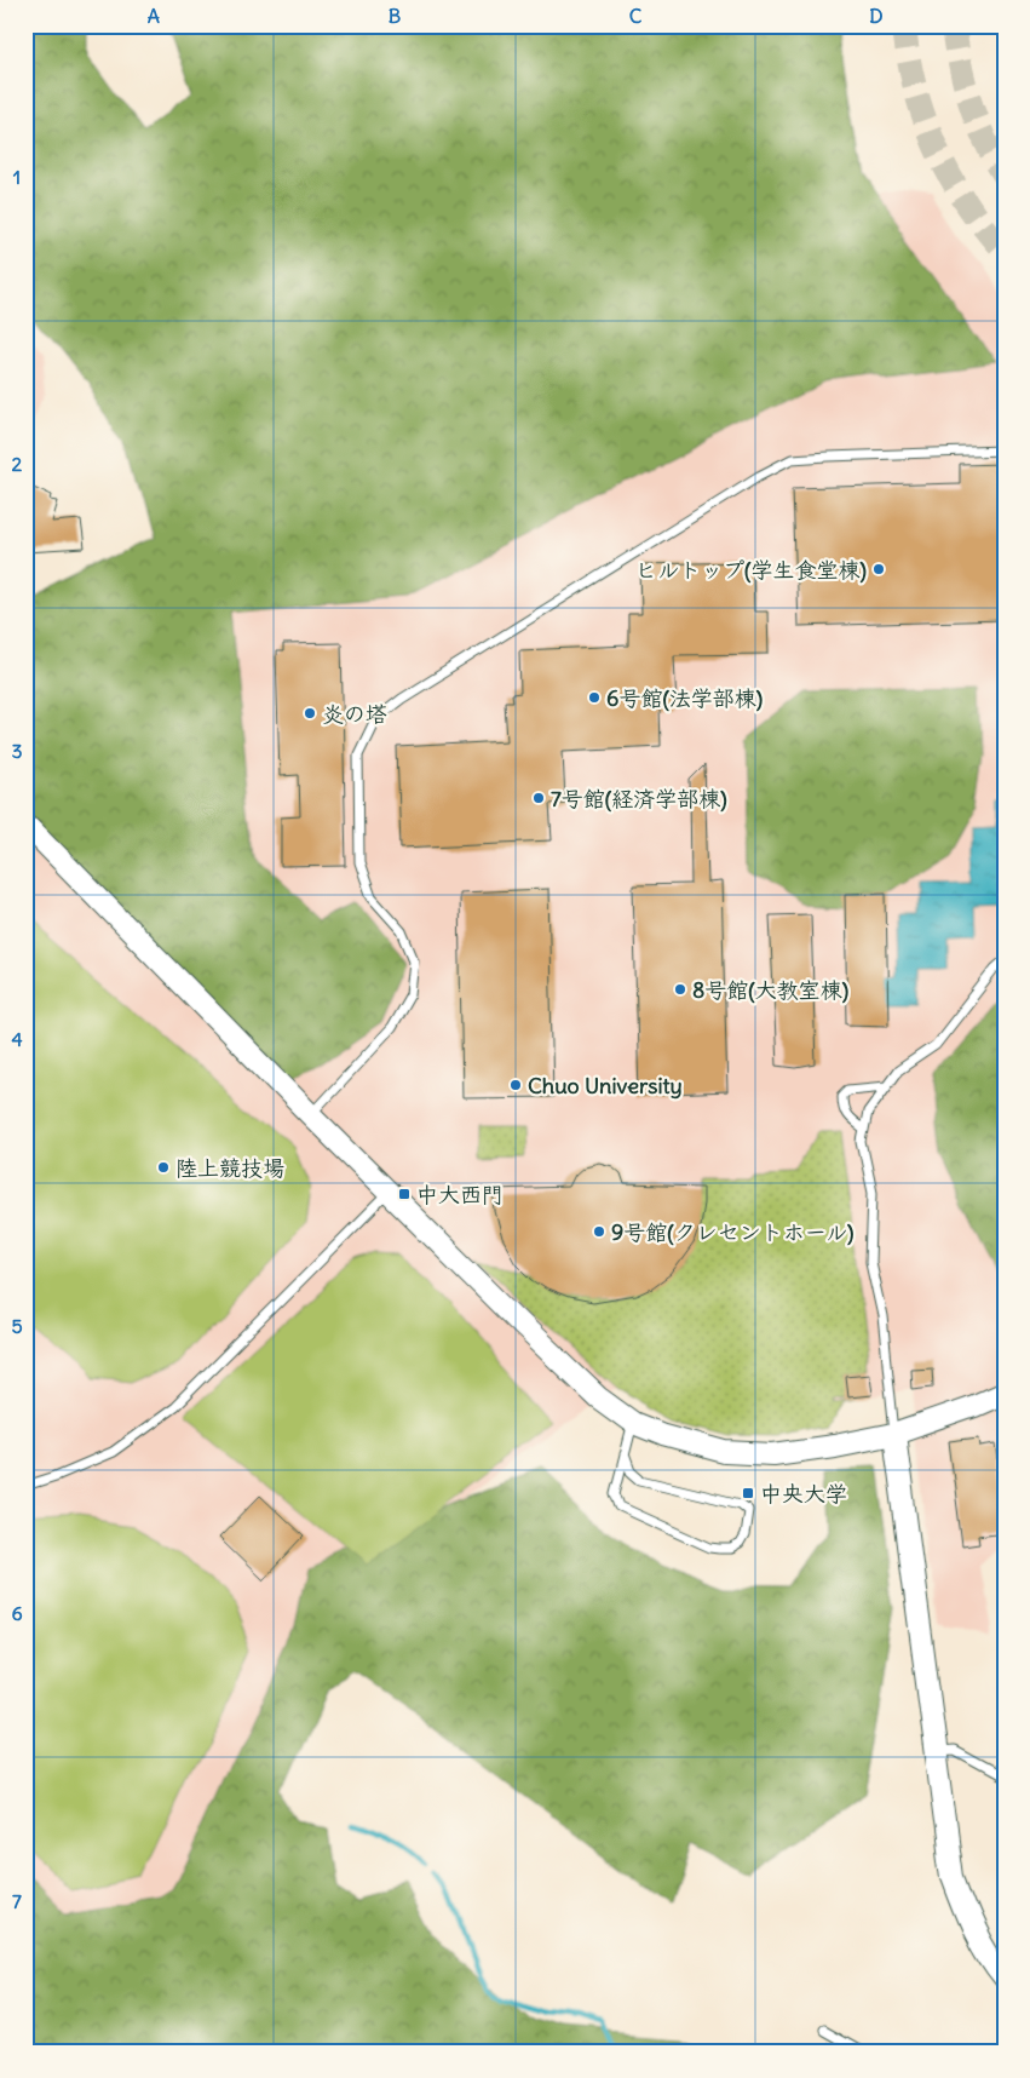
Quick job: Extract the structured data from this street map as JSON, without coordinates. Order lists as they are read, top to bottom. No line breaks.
{"places":{"other":["ヒルトップ(学生食堂棟)","6号館(法学部棟)","炎の塔","7号館(経済学部棟)","8号館(大教室棟)","Chuo University","陸上競技場","9号館(クレセントホール)"],"transit":["中大西門","中央大学"]},"grid":{"columns":["A","B","C","D"],"rows":["1","2","3","4","5","6","7"]}}
